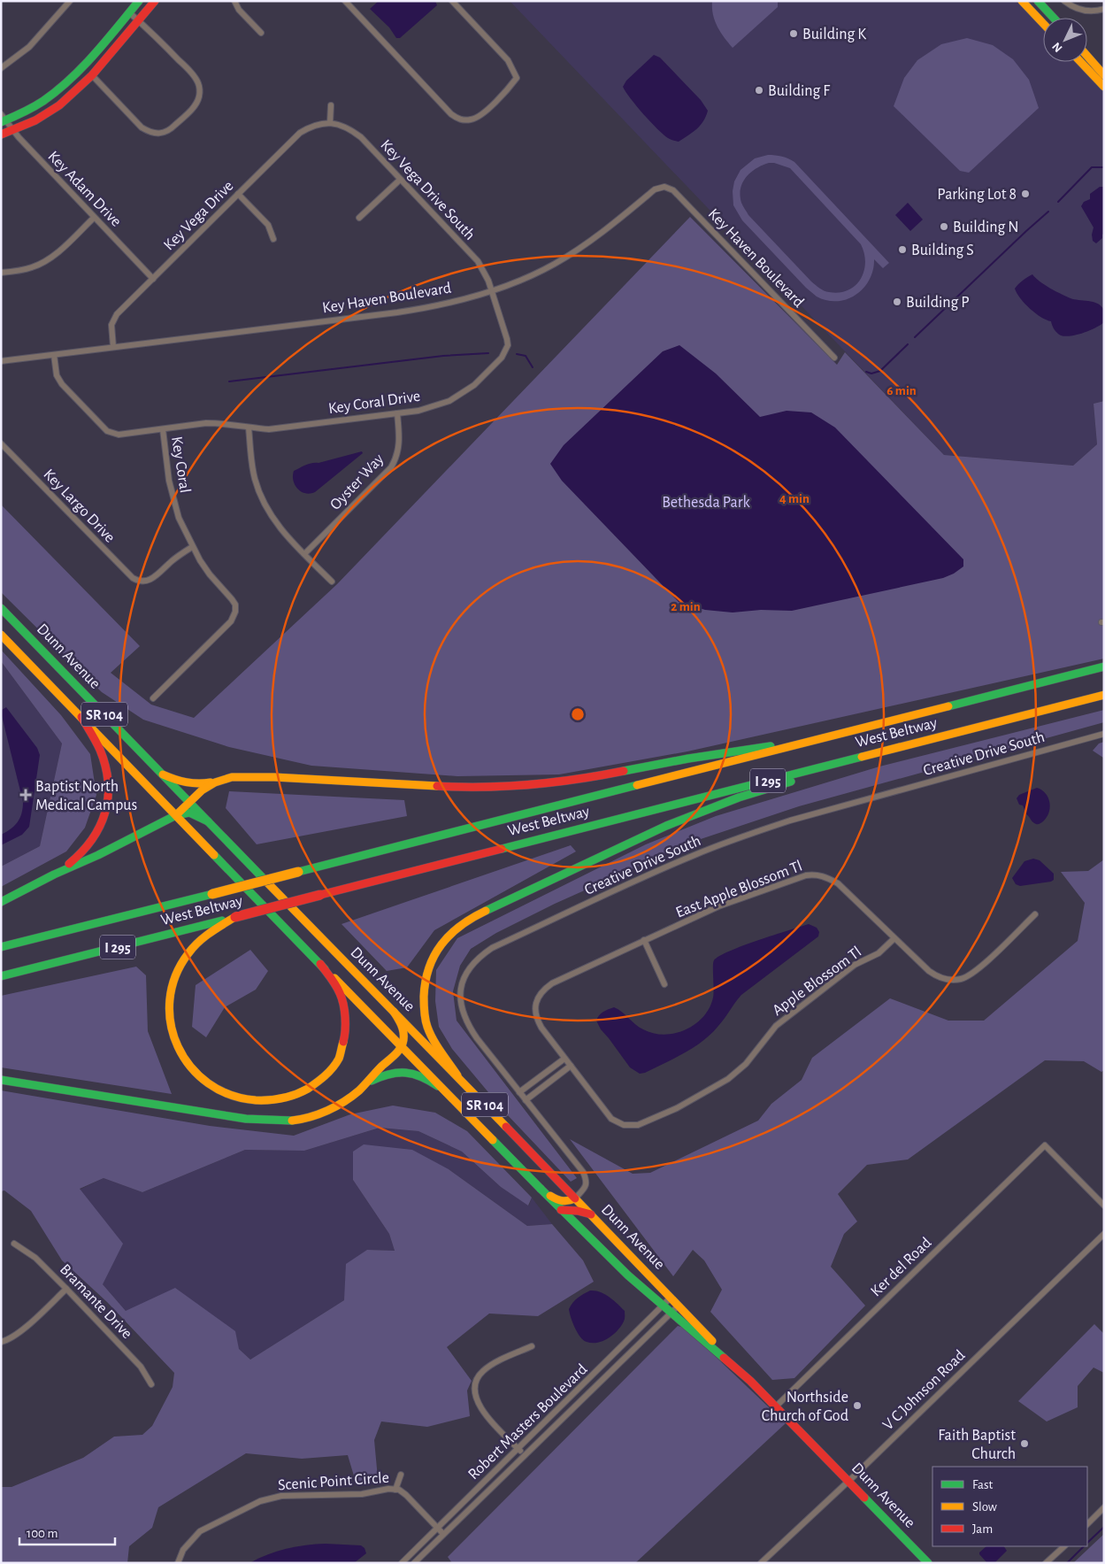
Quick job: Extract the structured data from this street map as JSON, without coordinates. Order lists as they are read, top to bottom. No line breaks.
{"streets":{"main road":["Dunn Avenue","SR 104","West Beltway","I 295"],"street":["Key Adam Drive","Key Vega Drive South","Key Vega Drive","Key Haven Boulevard","Key Coral Drive","Key Coral","Oyster Way","Key Largo Drive","Creative Drive South","East Apple Blossom Tl","Apple Blossom Tl","Ker del Road","Bramante Drive","V C Johnson Road","Robert Masters Boulevard","Scenic Point Circle"]},"crossings":[["Key Adam Drive","Key Vega Drive"],["Key Vega Drive South","Key Vega Drive"],["Key Vega Drive South","Key Haven Boulevard"],["Key Vega Drive South","Key Coral Drive"],["Key Vega Drive","Key Haven Boulevard"],["Key Haven Boulevard","Key Coral Drive"],["Key Haven Boulevard","Key Coral"],["Key Coral Drive","Key Coral"],["Key Coral Drive","Oyster Way"],["Key Coral","Key Largo Drive"],["Dunn Avenue","Creative Drive South"],["Dunn Avenue","Ker del Road"],["Dunn Avenue","V C Johnson Road"],["Dunn Avenue","Robert Masters Boulevard"],["East Apple Blossom Tl","Apple Blossom Tl"],["Robert Masters Boulevard","Scenic Point Circle"]],"parks":["Bethesda Park"],"places":{"other":["Building K","Building F","Parking Lot 8","Building N","Building S","Building P","Northside Church of God","Faith Baptist Church"],"health":["Baptist North Medical Campus"]},"legend":["Fast","Slow","Jam"],"scale_bar":"100 m","north":"bottom left","rings":["6 min","4 min","2 min"]}
